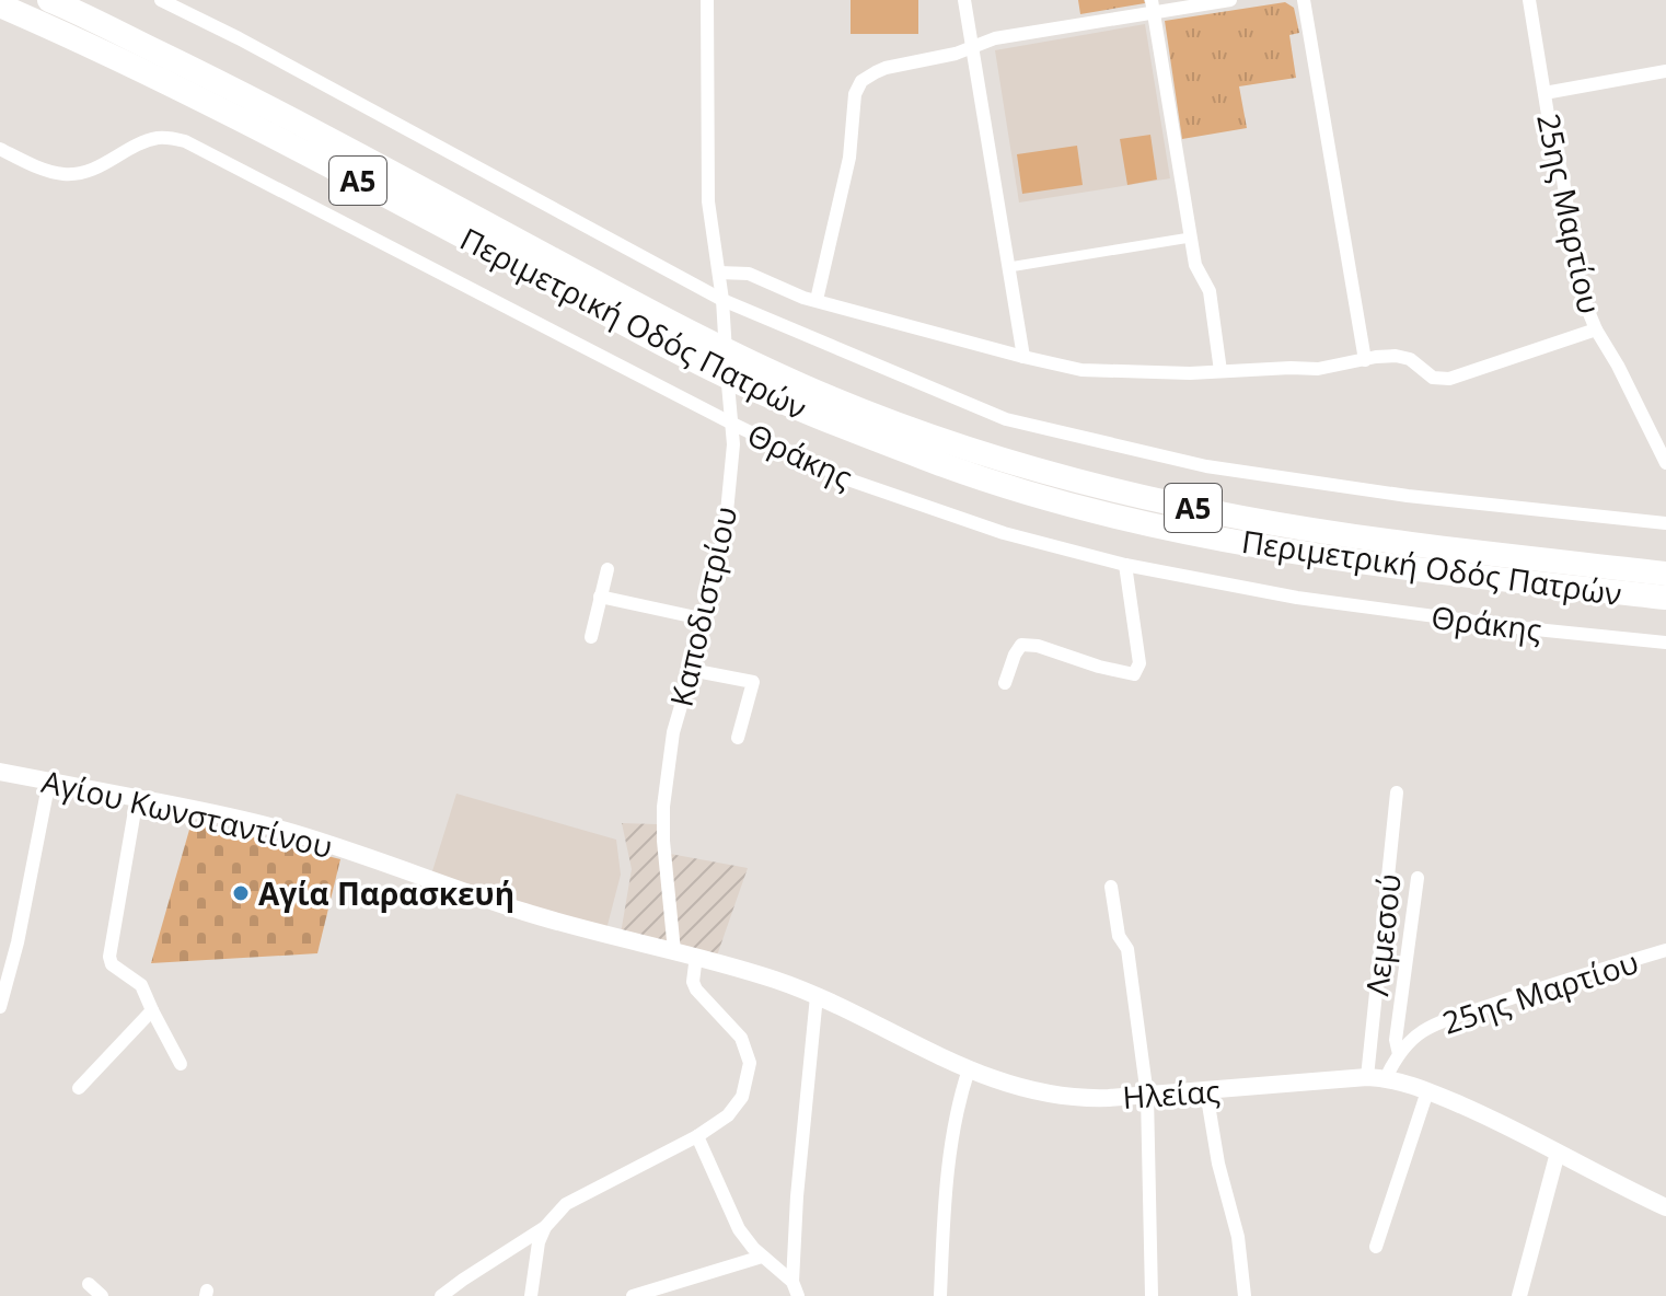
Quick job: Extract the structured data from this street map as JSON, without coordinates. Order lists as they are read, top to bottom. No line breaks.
{"streets":{"highway":["Α5","Περιμετρική Οδός Πατρών"],"main road":["Αγίου Κωνσταντίνου","Ηλείας"],"street":["25ης Μαρτίου","Θράκης","Καποδιστρίου","Λεμεσού"]},"crossings":[["25ης Μαρτίου","Ηλείας"],["Θράκης","Καποδιστρίου"],["Καποδιστρίου","Αγίου Κωνσταντίνου"],["Καποδιστρίου","Ηλείας"],["Αγίου Κωνσταντίνου","Ηλείας"],["Λεμεσού","Ηλείας"]],"places":["Αγία Παρασκευή"]}
